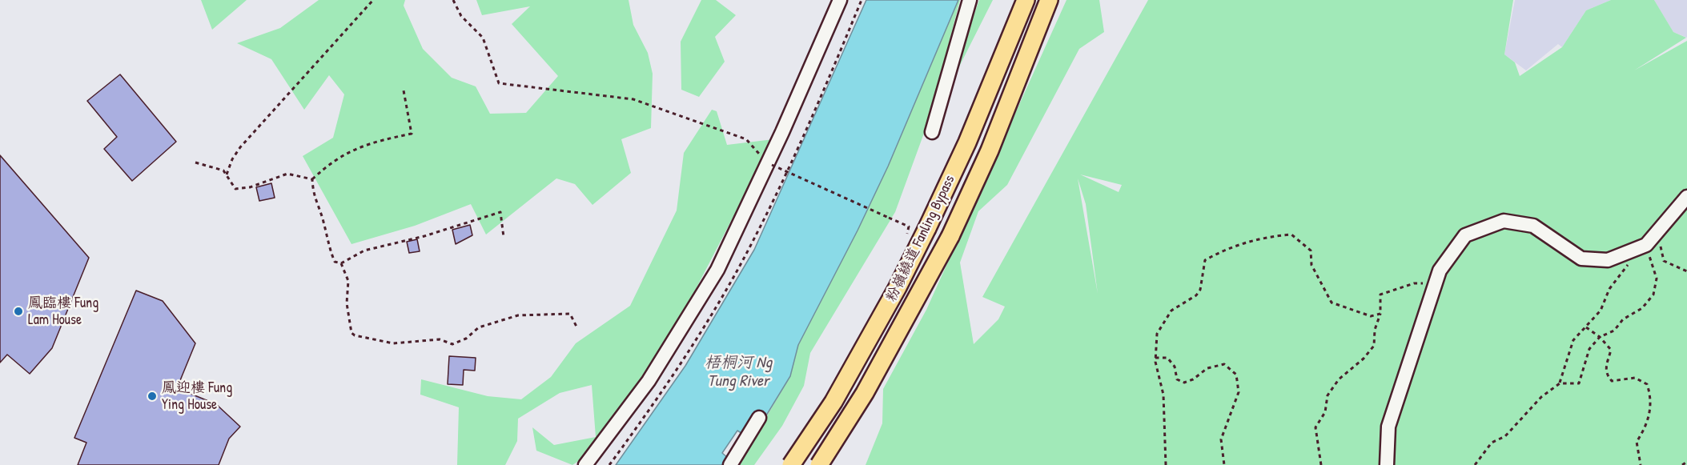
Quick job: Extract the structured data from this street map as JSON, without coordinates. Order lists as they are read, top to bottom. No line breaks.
{"streets":{"main road":["粉嶺繞道 Fanling Bypass"]},"water":["梧桐河 Ng Tung River"],"places":["鳳臨樓 Fung Lam House","鳳迎樓 Fung Ying House"]}
